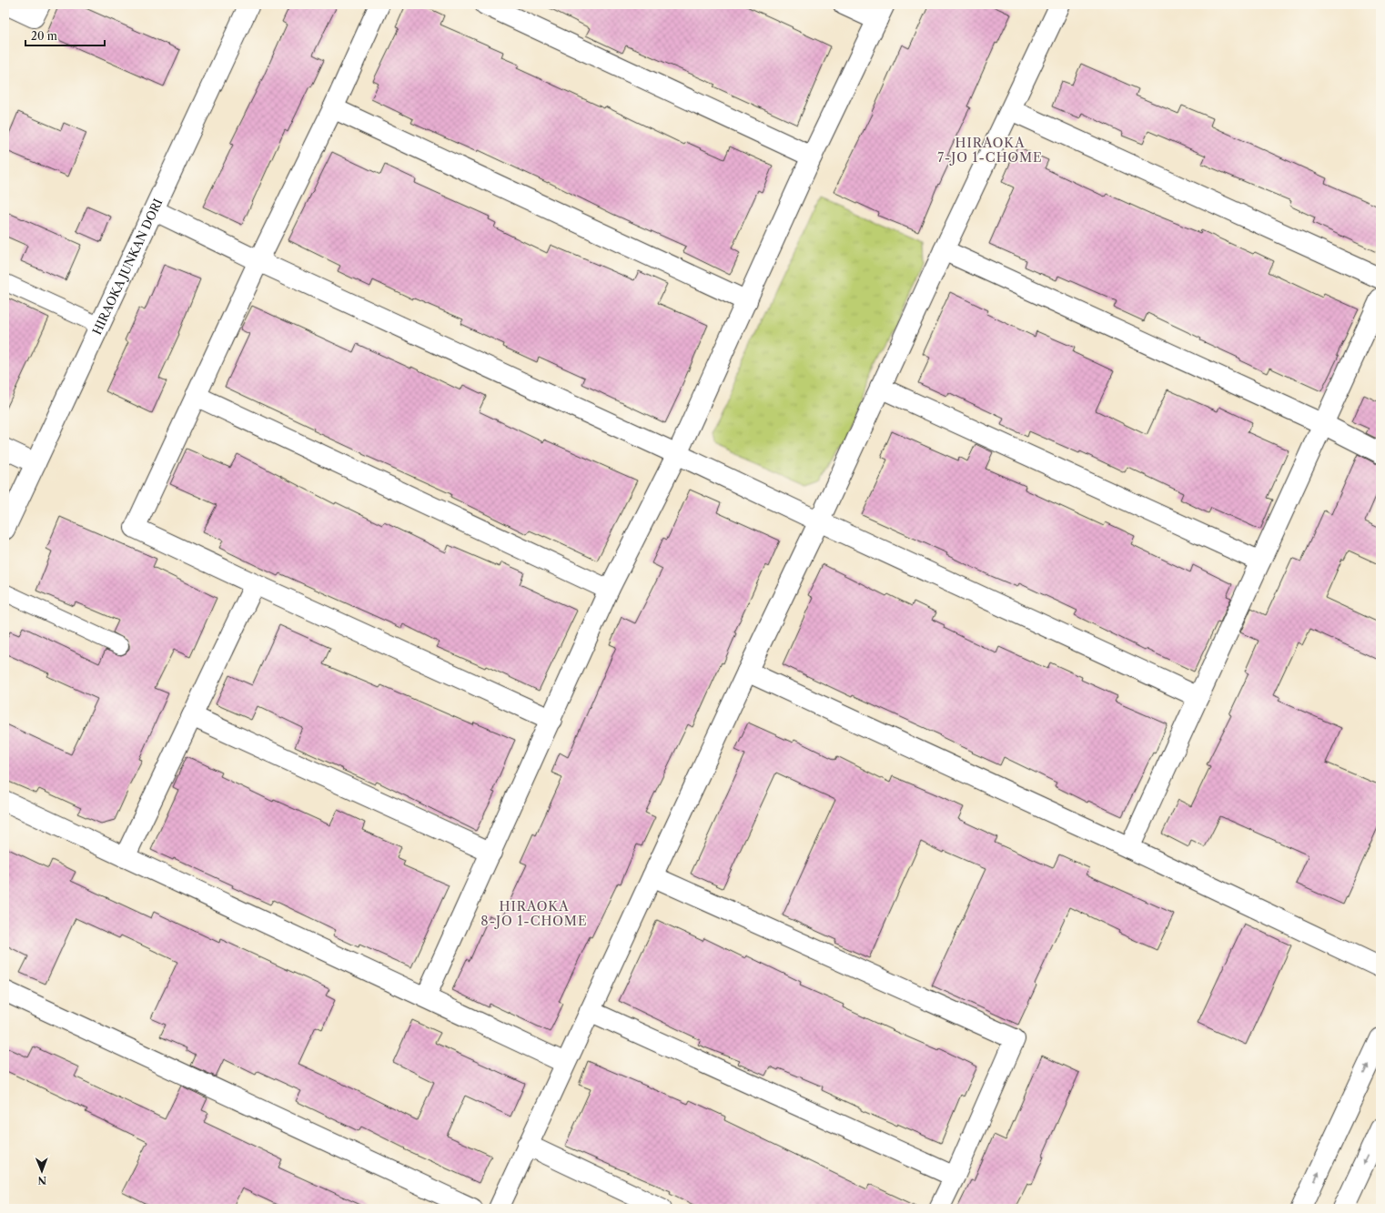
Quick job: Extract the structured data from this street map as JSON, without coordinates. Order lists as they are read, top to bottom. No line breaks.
{"streets":{"street":["HIRAOKA JUNKAN DORI"]},"districts":["HIRAOKA 7-JO 1-CHOME","HIRAOKA 8-JO 1-CHOME"],"scale_bar":"20 m","north":"bottom"}
